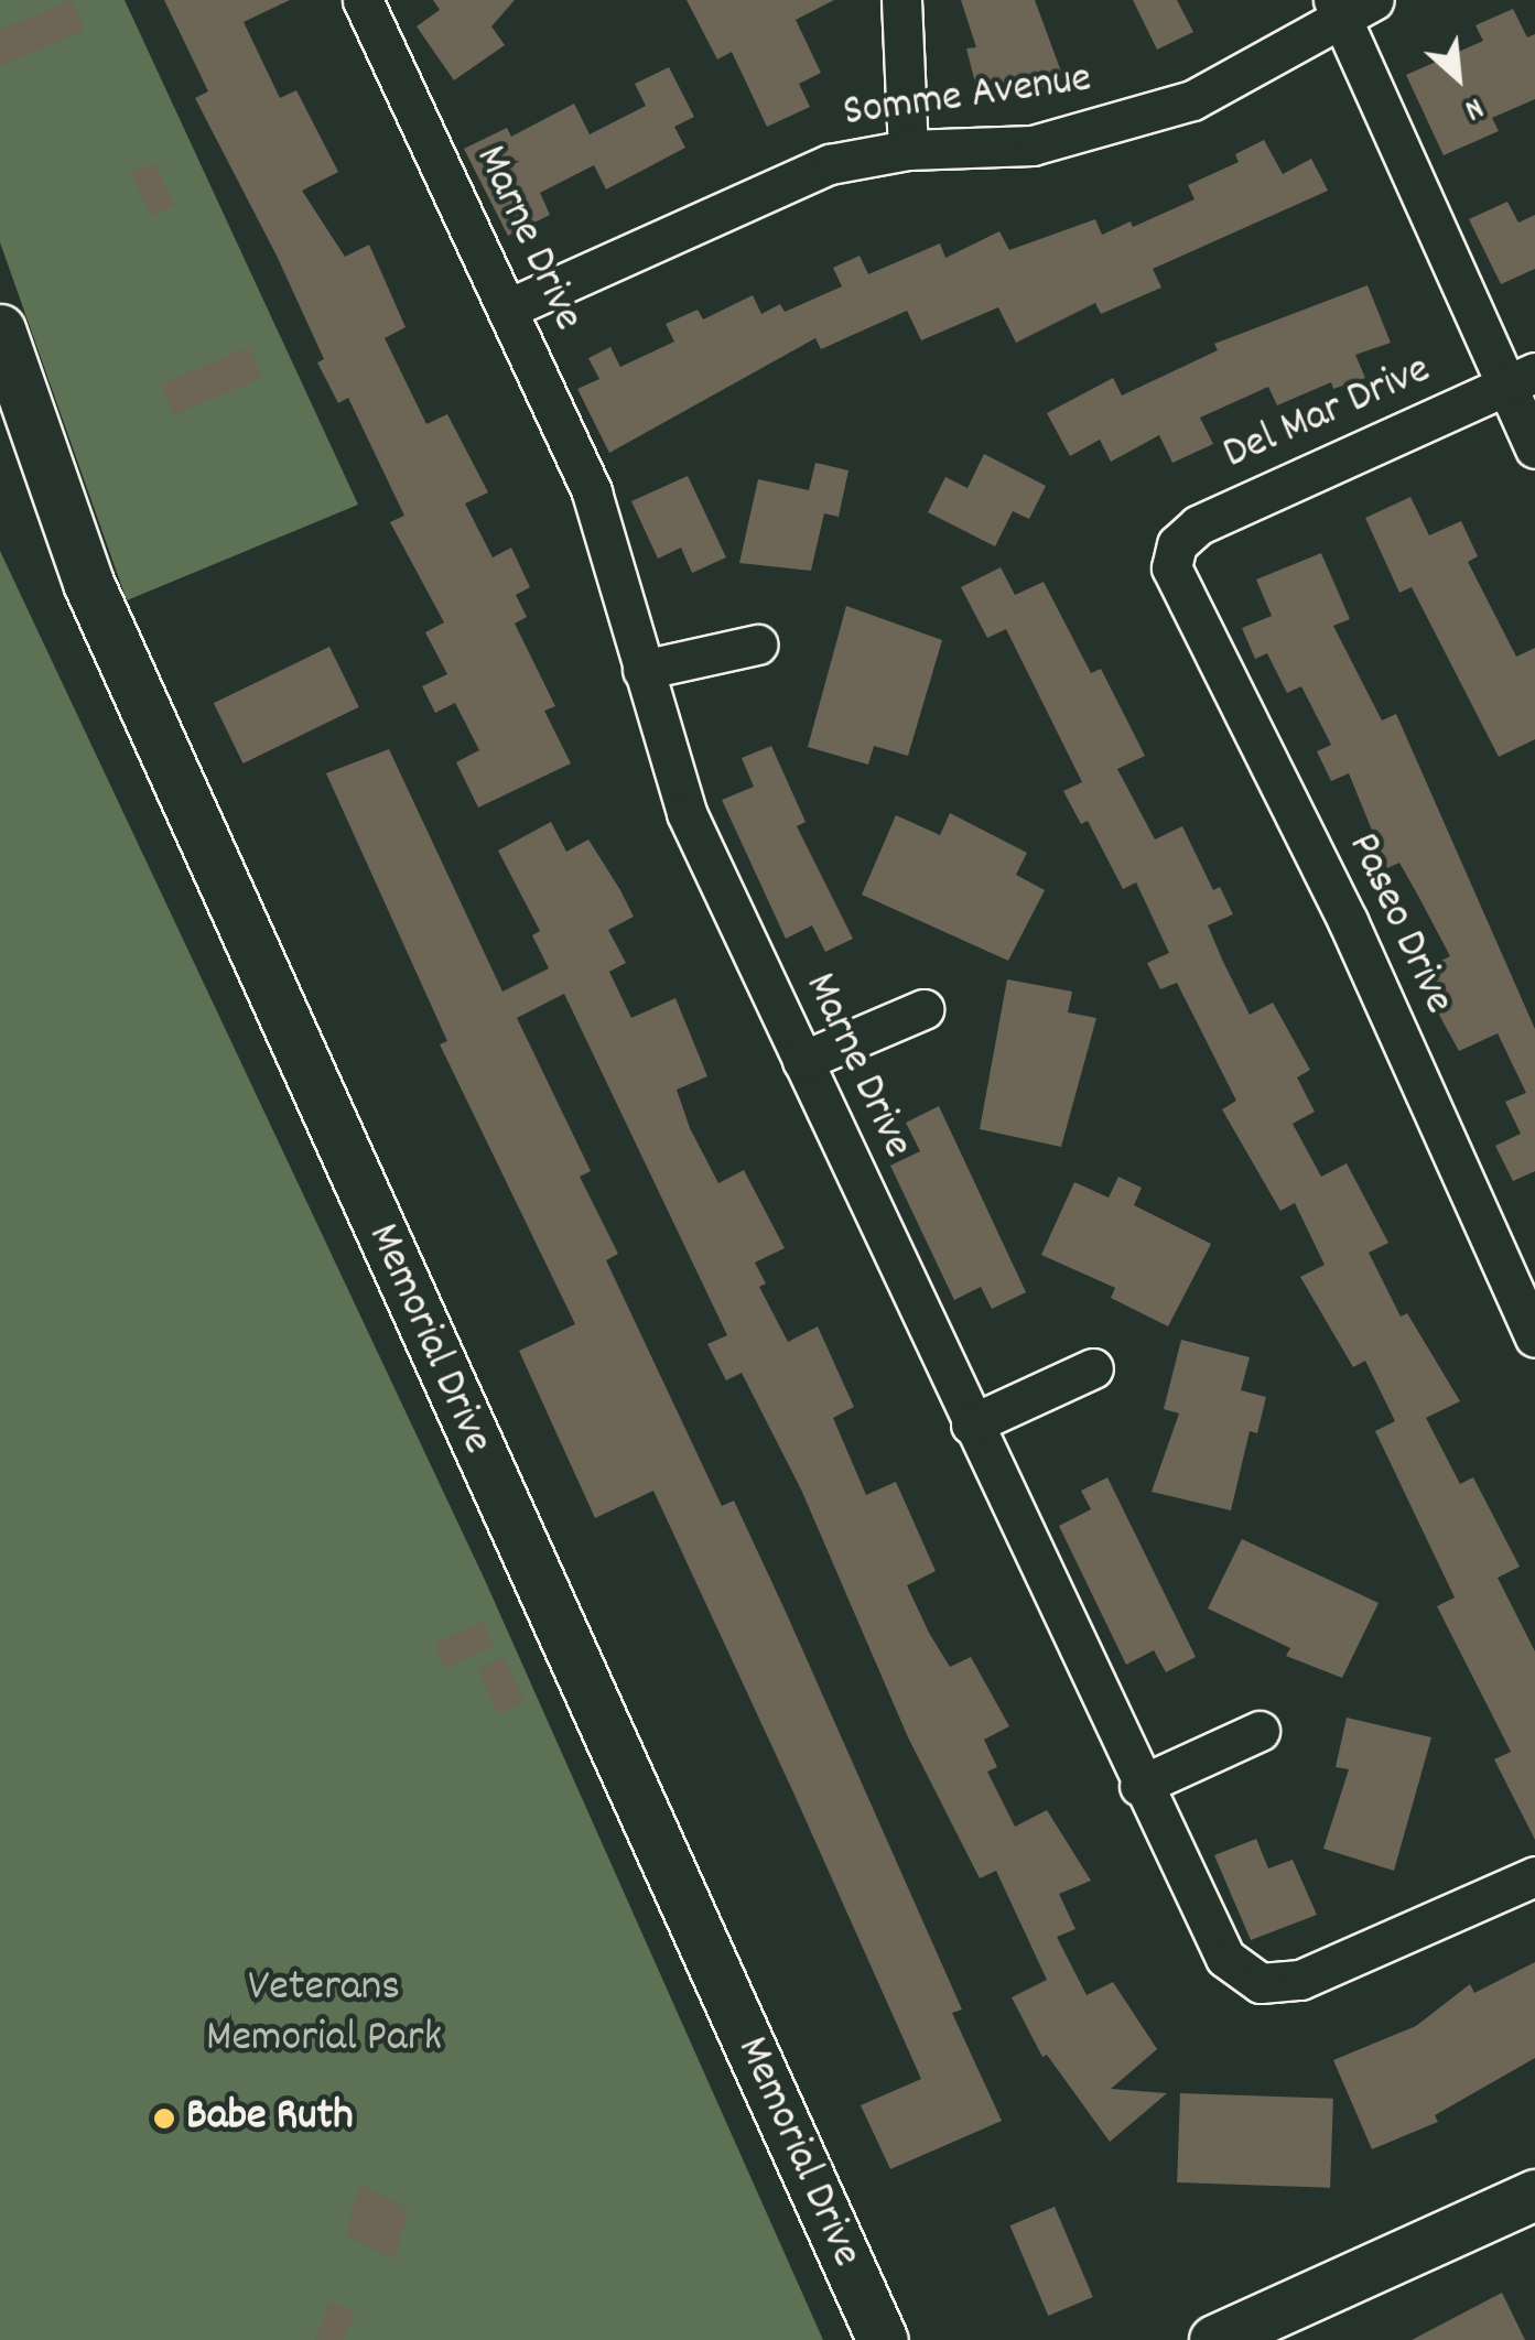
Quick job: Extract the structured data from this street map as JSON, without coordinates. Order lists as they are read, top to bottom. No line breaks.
{"streets":{"street":["Somme Avenue","Marne Drive","Del Mar Drive","Paseo Drive","Memorial Drive"]},"crossings":[["Somme Avenue","Marne Drive"],["Del Mar Drive","Paseo Drive"]],"parks":["Veterans Memorial Park"],"places":["Babe Ruth"],"north":"bottom right"}
